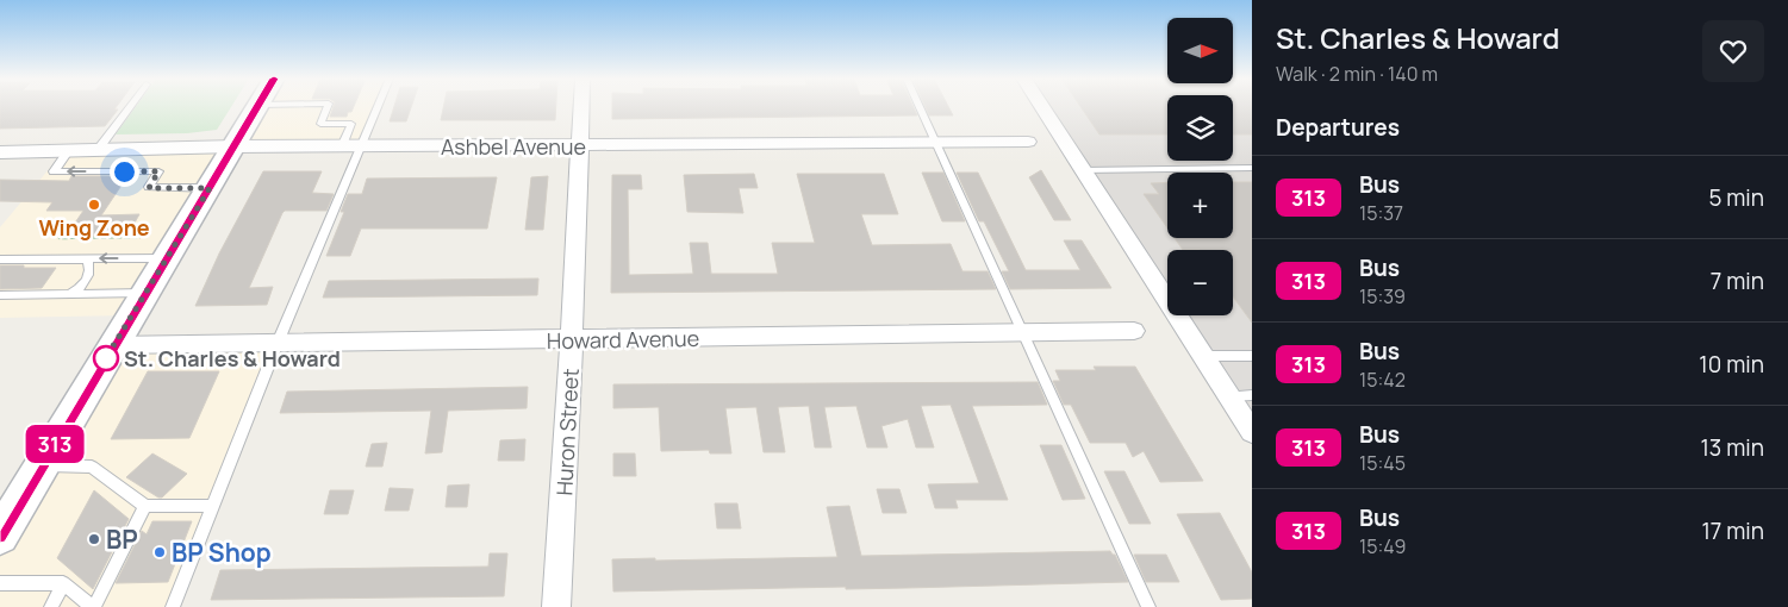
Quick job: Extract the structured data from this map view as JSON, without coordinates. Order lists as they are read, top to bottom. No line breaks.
{"streets":{"street":["Ashbel Avenue","Howard Avenue","Huron Street"]},"crossings":[["Ashbel Avenue","Huron Street"],["Howard Avenue","Huron Street"]],"places":["Wing Zone","St. Charles & Howard","BP","BP Shop"],"lines":["bus line 313"],"north":"right","page":{"on_map":"313","heading":[["St. Charles & Howard","Walk · 2 min · 140 m"],"Departures"],"map_buttons":["+","−"],"list":[{"mark":"313","name":"Bus","note":"15:37","value":"5 min"},{"mark":"313","name":"Bus","note":"15:39","value":"7 min"},{"mark":"313","name":"Bus","note":"15:42","value":"10 min"},{"mark":"313","name":"Bus","note":"15:45","value":"13 min"},{"mark":"313","name":"Bus","note":"15:49","value":"17 min"}]}}
